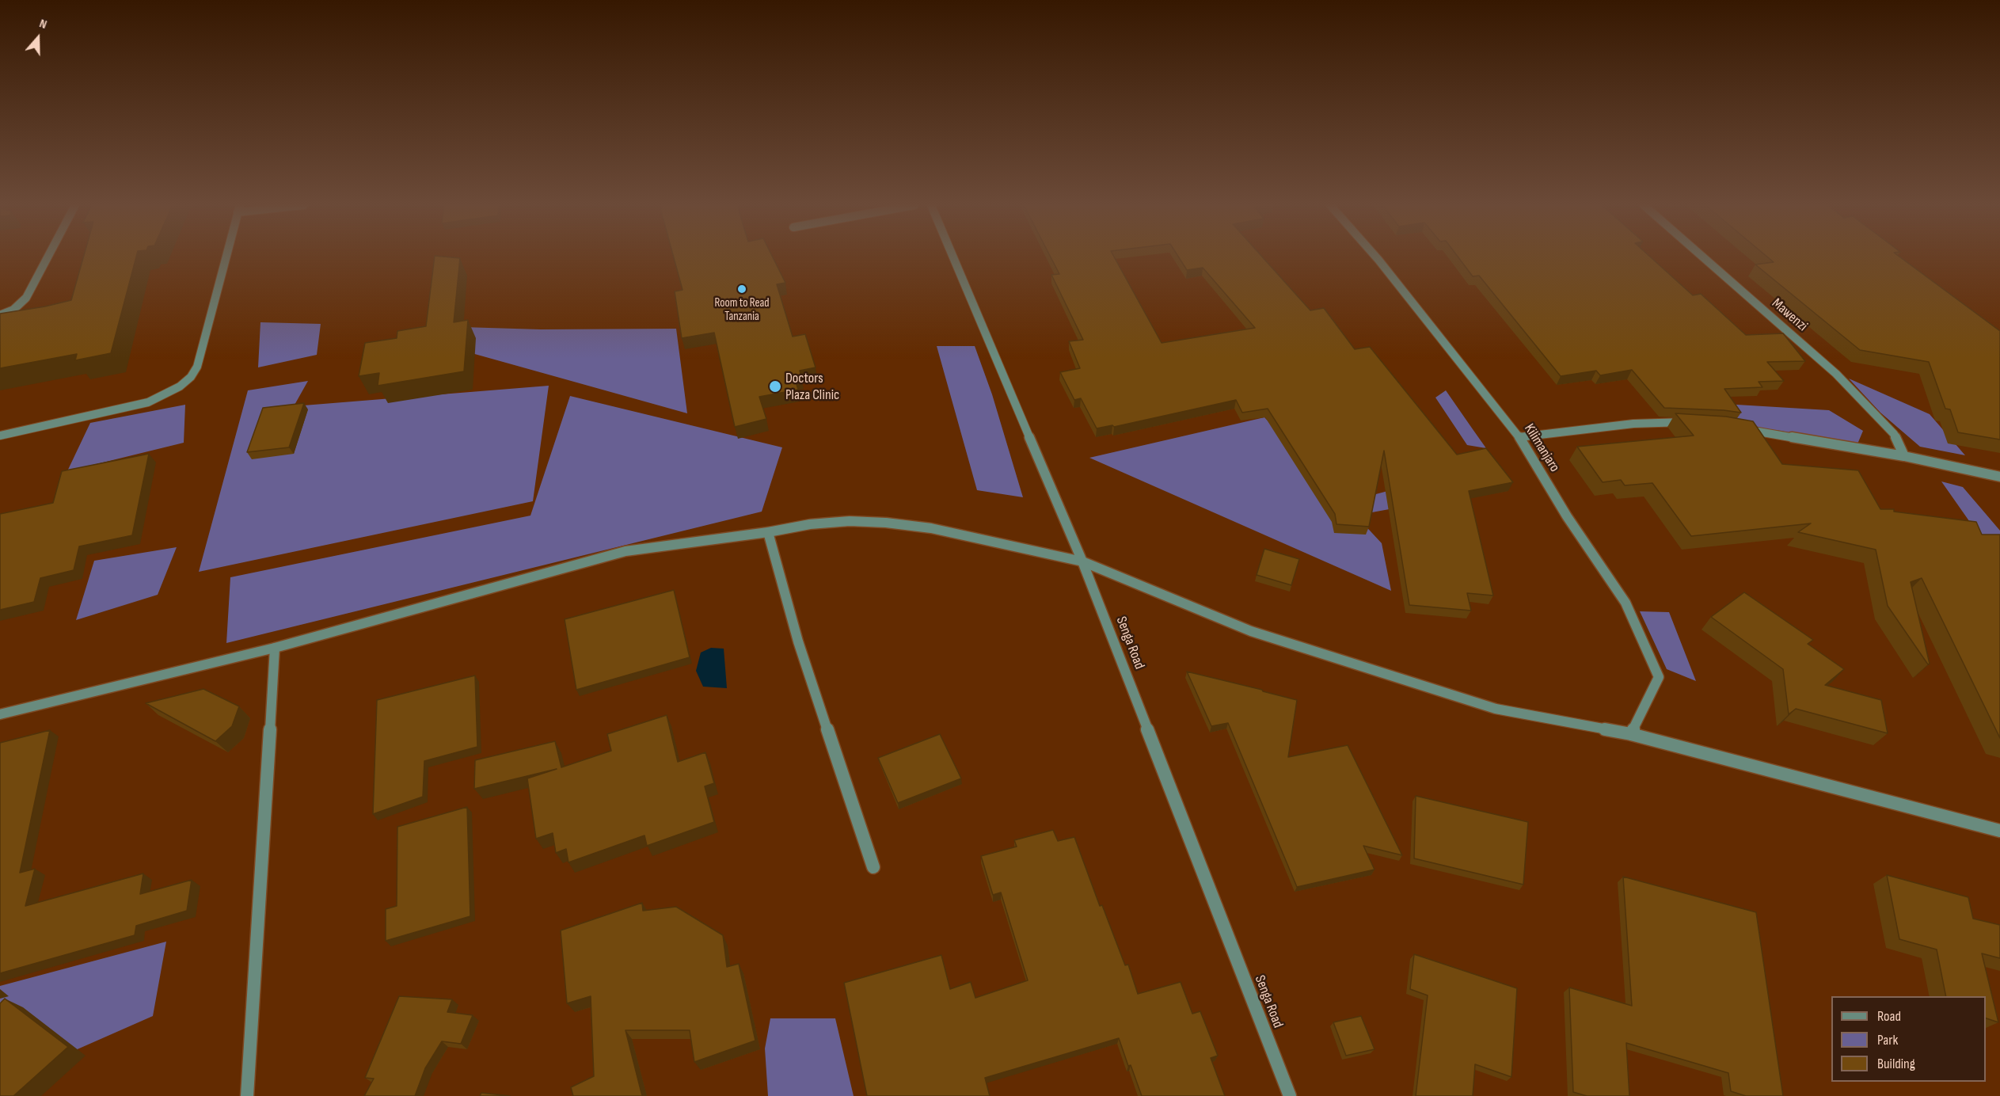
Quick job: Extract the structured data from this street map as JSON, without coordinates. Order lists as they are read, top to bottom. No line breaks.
{"streets":{"street":["Mawenzi","Kilimanjaro","Senga Road"]},"places":["Room to Read Tanzania","Doctors Plaza Clinic"],"legend":["Road","Park","Building"],"north":"top"}
